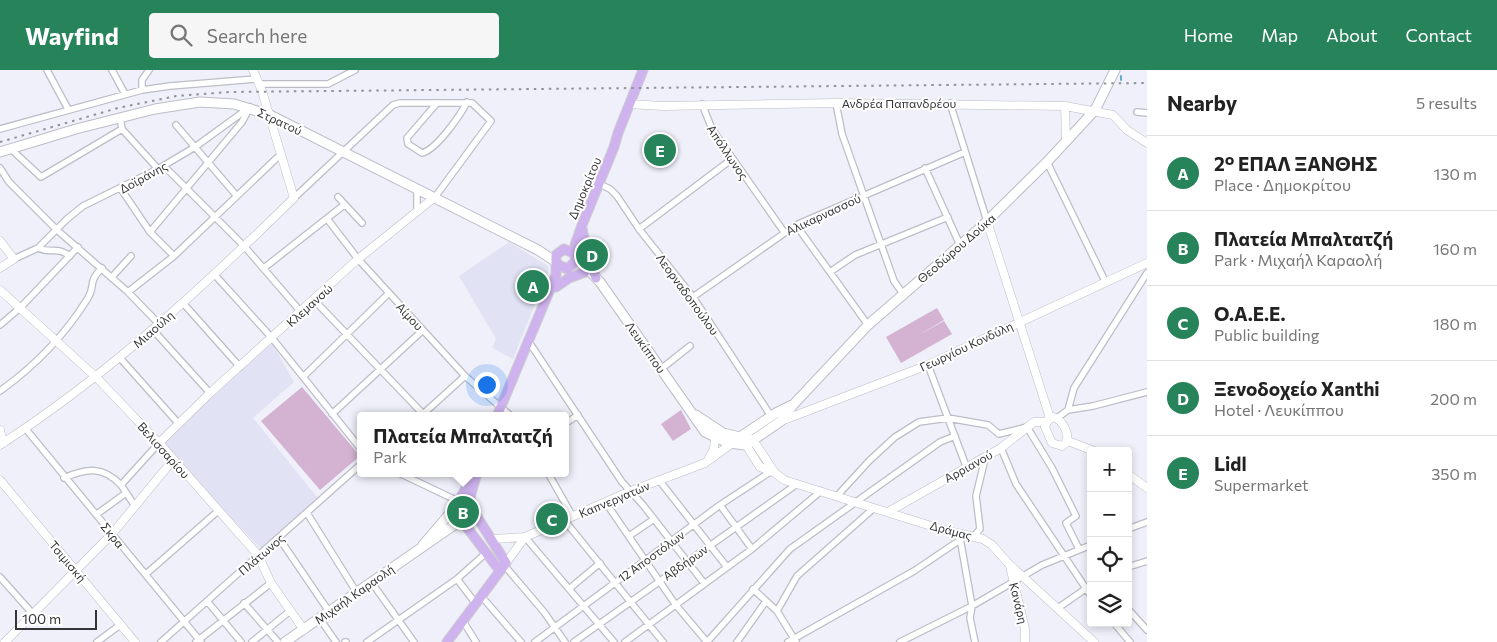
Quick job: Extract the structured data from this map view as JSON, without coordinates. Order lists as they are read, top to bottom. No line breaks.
{"streets":{"main road":["Στρατού","Δημοκρίτου","Θεοδώρου Δούκα","Λευκίππου","Μιχαήλ Καραολή"],"street":["Ανδρέα Παπανδρέου","Απόλλωνος","Δοϊράνης","Αλικαρνασσού","Λεορναδοπούλου","Κλεμανσώ","Αίμου","Μιαούλη","Γεωργίου Κονδύλη","Βελισσαρίου","Αρριανού","Καπνεργατών","Δράμας","Σκρα","Πλάτωνος","12 Αποστόλων","Τσιμισκή","Αβδήρων","Κανάρη"]},"crossings":[["Ανδρέα Παπανδρέου","Απόλλωνος"],["Ανδρέα Παπανδρέου","Θεοδώρου Δούκα"],["Στρατού","Δοϊράνης"],["Στρατού","Δημοκρίτου"],["Στρατού","Κλεμανσώ"],["Στρατού","Λευκίππου"],["Απόλλωνος","Αλικαρνασσού"],["Δημοκρίτου","Λεορναδοπούλου"],["Δημοκρίτου","Λευκίππου"],["Αλικαρνασσού","Λεορναδοπούλου"],["Θεοδώρου Δούκα","Λεορναδοπούλου"],["Θεοδώρου Δούκα","Γεωργίου Κονδύλη"],["Θεοδώρου Δούκα","Λευκίππου"],["Θεοδώρου Δούκα","Καπνεργατών"],["Θεοδώρου Δούκα","Δράμας"],["Κλεμανσώ","Αίμου"],["Κλεμανσώ","Βελισσαρίου"],["Μιαούλη","Βελισσαρίου"],["Μιαούλη","Σκρα"],["Λευκίππου","Καπνεργατών"],["Λευκίππου","Δράμας"],["Βελισσαρίου","Πλάτωνος"],["Βελισσαρίου","Μιχαήλ Καραολή"],["Αρριανού","Δράμας"],["Δράμας","12 Αποστόλων"],["Δράμας","Αβδήρων"],["Δράμας","Κανάρη"],["Σκρα","Πλάτωνος"]],"scale_bar":"100 m","page":{"header":"Wayfind","search":"Search here","nav":["Home","Map","About","Contact"],"heading":["Nearby","5 results"],"pins":["E","D","A","B","C"],"list":[{"mark":"A","name":"2° ΕΠΑΛ ΞΑΝΘΗΣ","note":"Place · Δημοκρίτου","value":"130 m"},{"mark":"B","name":"Πλατεία Μπαλτατζή","note":"Park · Μιχαήλ Καραολή","value":"160 m"},{"mark":"C","name":"Ο.Α.Ε.Ε.","note":"Public building","value":"180 m"},{"mark":"D","name":"Ξενοδοχείο Xanthi","note":"Hotel · Λευκίππου","value":"200 m"},{"mark":"E","name":"Lidl","note":"Supermarket","value":"350 m"}],"popup":["Πλατεία Μπαλτατζή","Park"],"map_buttons":["+","−"],"scale":"100 m"}}
